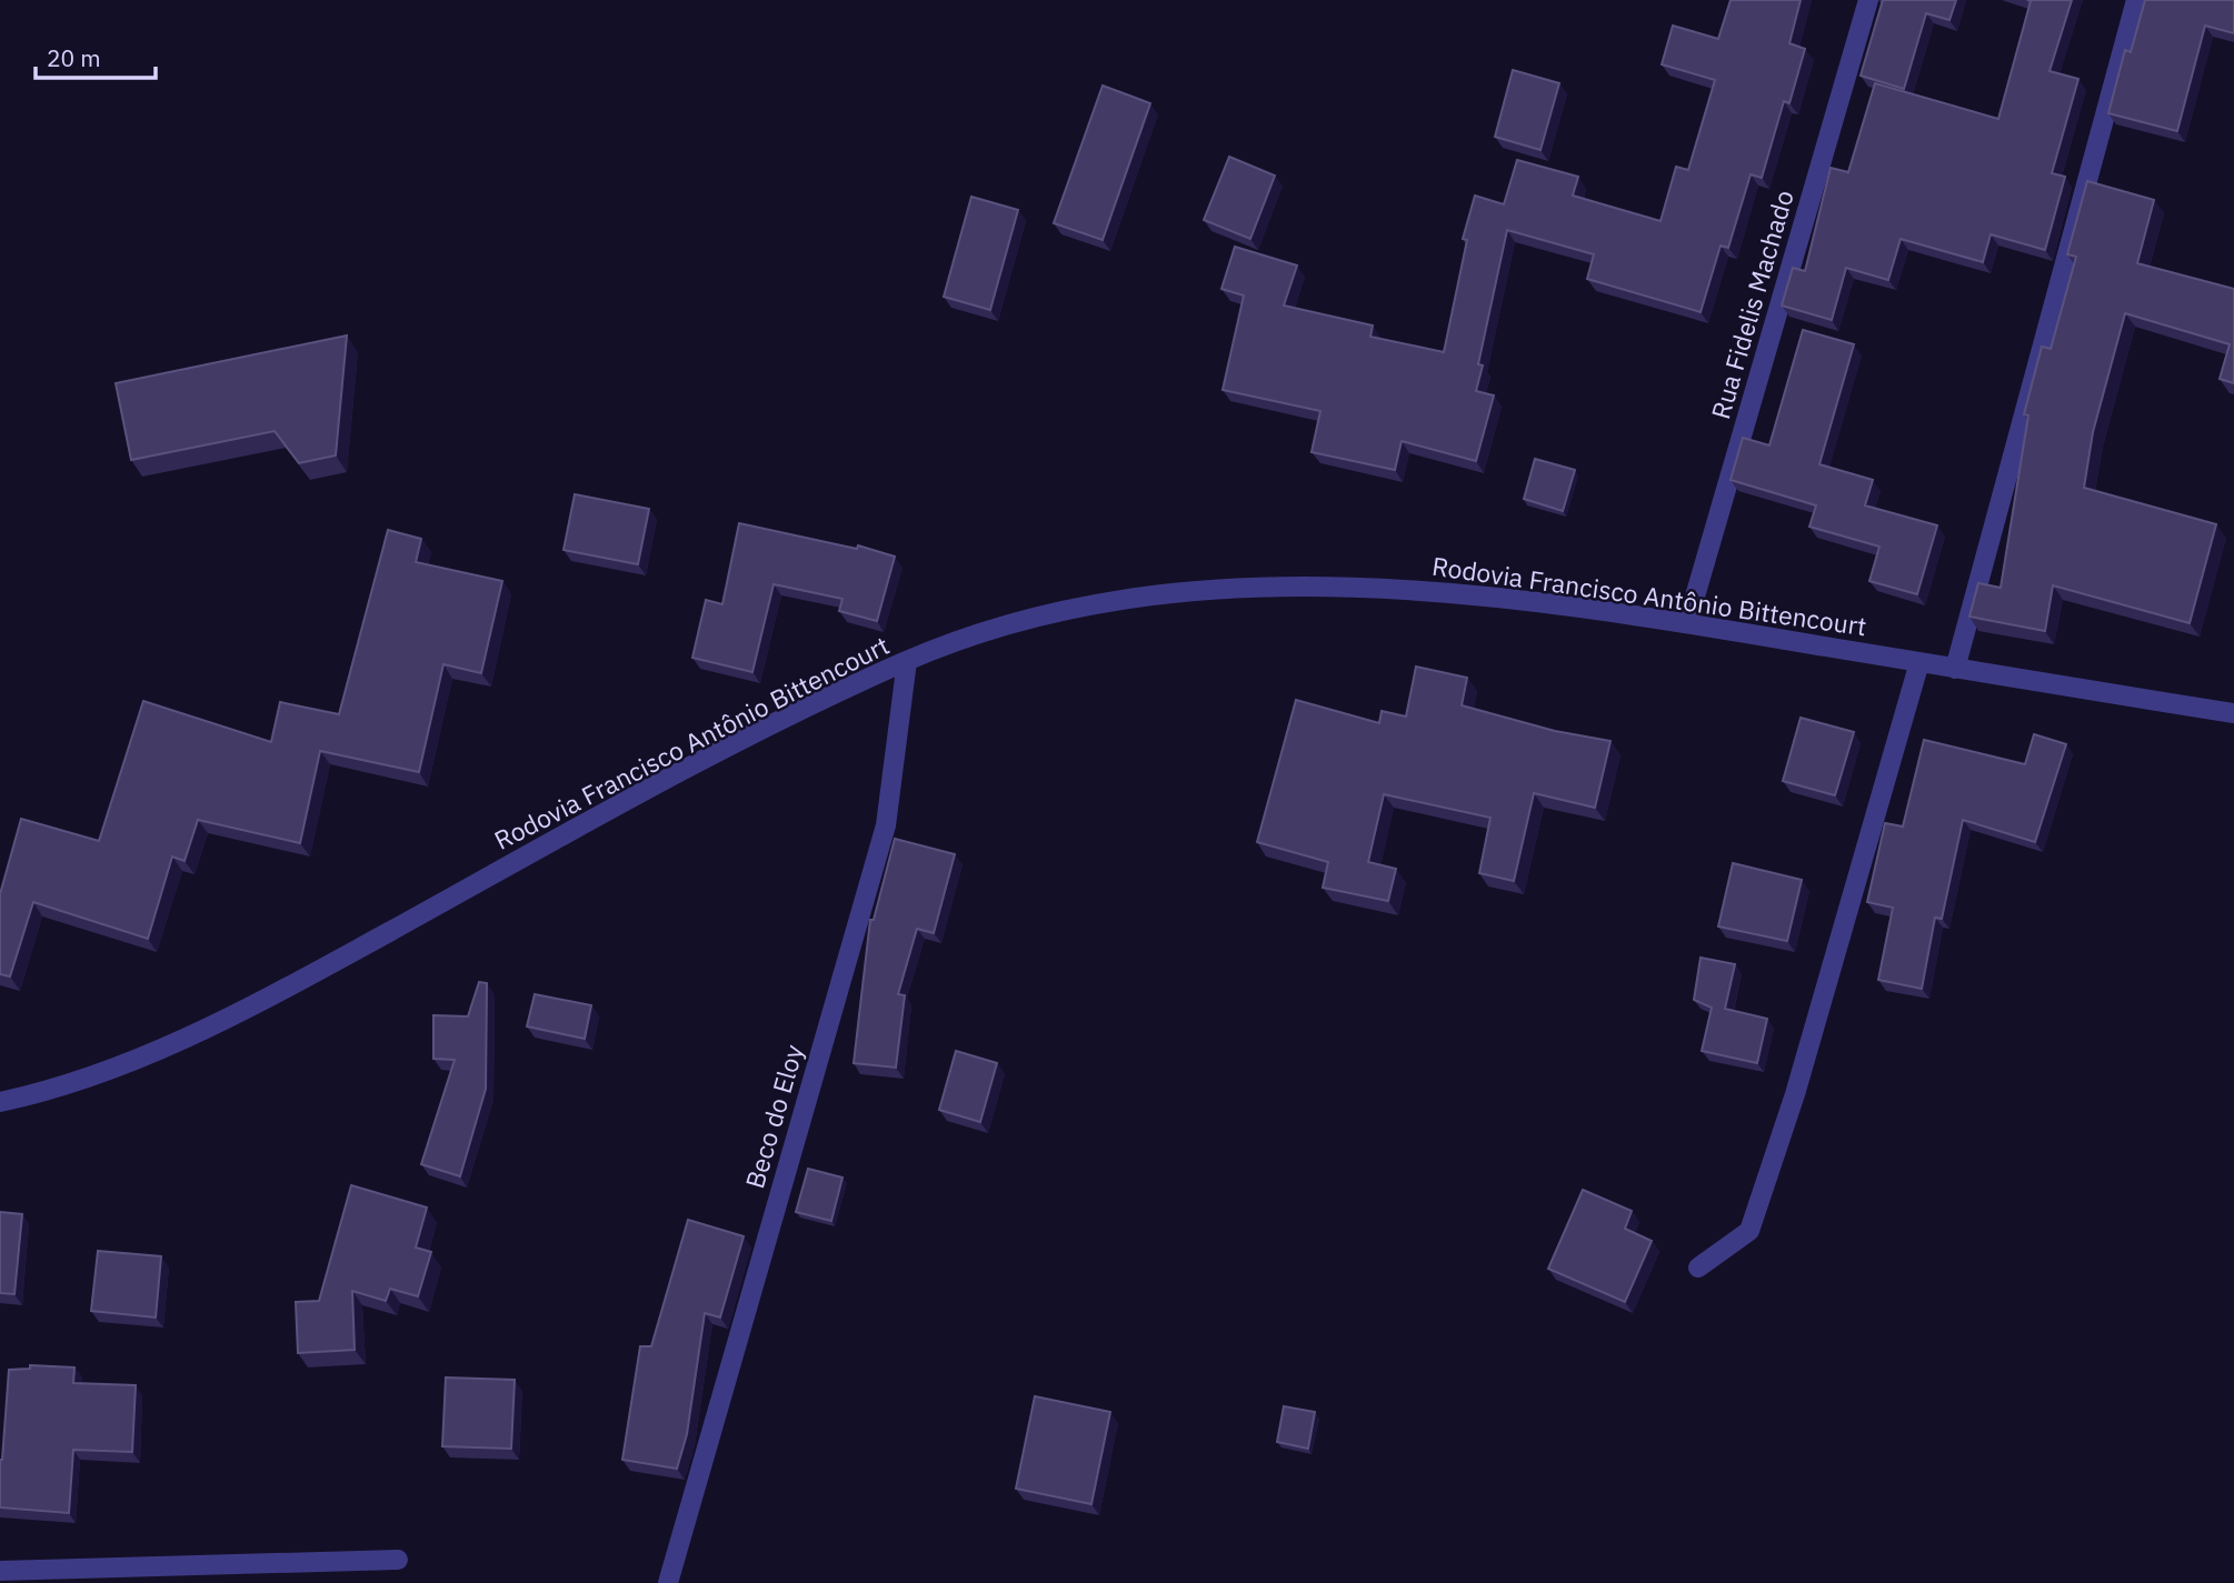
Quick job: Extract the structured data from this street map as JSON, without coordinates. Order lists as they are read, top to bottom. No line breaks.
{"streets":{"street":["Rua Fidelis Machado","Rodovia Francisco Antônio Bittencourt","Beco do Eloy"]},"crossings":[["Rua Fidelis Machado","Rodovia Francisco Antônio Bittencourt"],["Rodovia Francisco Antônio Bittencourt","Beco do Eloy"]],"scale_bar":"20 m"}
